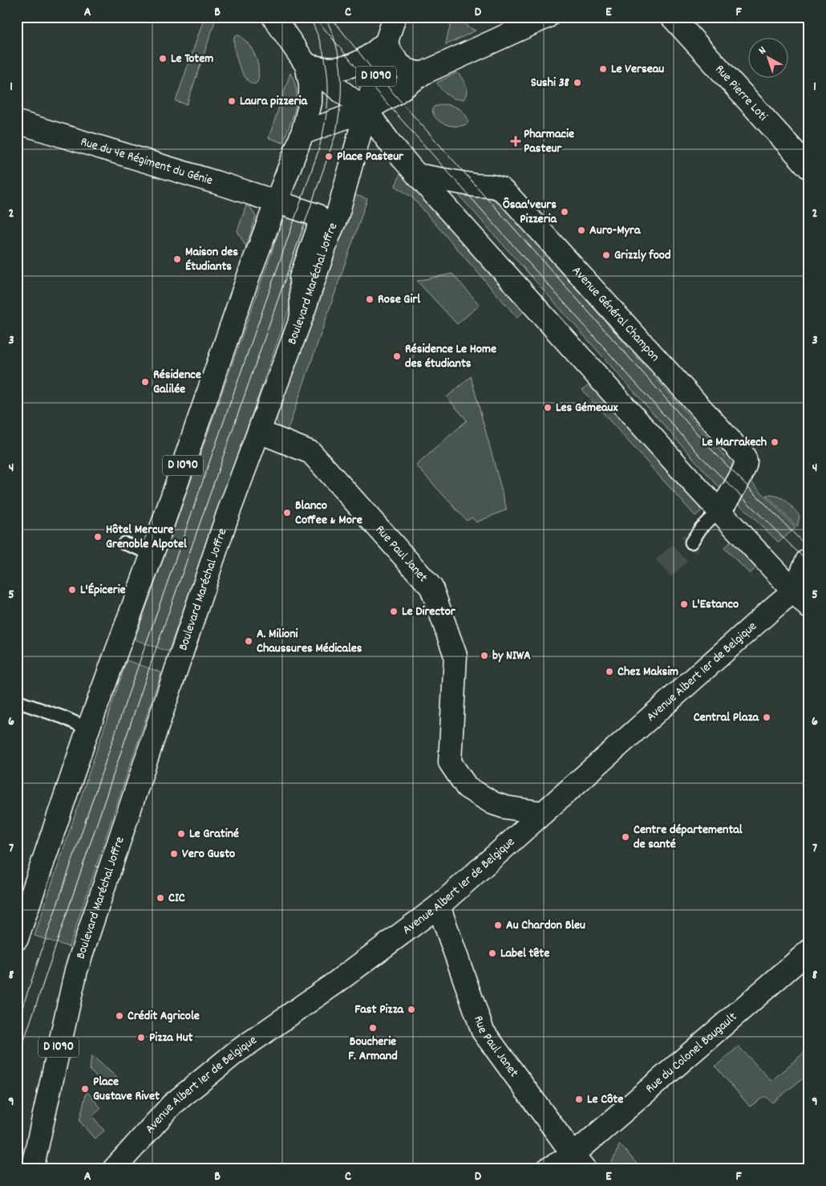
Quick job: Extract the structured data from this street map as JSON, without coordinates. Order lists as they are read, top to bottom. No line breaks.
{"streets":{"main road":["D 1090","Rue Pierre Loti","Rue du 4e Régiment du Génie","Boulevard Maréchal Joffre","Avenue Général Champon","Rue Paul Janet","Avenue Albert 1er de Belgique","Rue du Colonel Bougault"]},"crossings":[["D 1090","Rue du 4e Régiment du Génie"],["Boulevard Maréchal Joffre","Rue Paul Janet"],["Rue Paul Janet","Avenue Albert 1er de Belgique"],["Rue Paul Janet","Rue du Colonel Bougault"]],"places":{"other":["Le Totem","Le Verseau","Sushi 38","Laura pizzeria","Place Pasteur","Ôsaa'veurs Pizzeria","Auro-Myra","Grizzly food","Maison des Étudiants","Rose Girl","Résidence Le Home des étudiants","Résidence Galilée","Les Gémeaux","Le Marrakech","Blanco Coffee & More","Hôtel Mercure Grenoble Alpotel","L'Épicerie","L'Estanco","Le Director","A. Milioni Chaussures Médicales","by NIWA","Chez Maksim","Central Plaza","Le Gratiné","Centre départemental de santé","Vero Gusto","CIC","Au Chardon Bleu","Label tête","Fast Pizza","Crédit Agricole","Boucherie F. Armand","Pizza Hut","Place Gustave Rivet","Le Côte"],"health":["Pharmacie Pasteur"]},"north":"top left","grid":{"columns":["A","B","C","D","E","F"],"rows":["1","2","3","4","5","6","7","8","9"]}}
